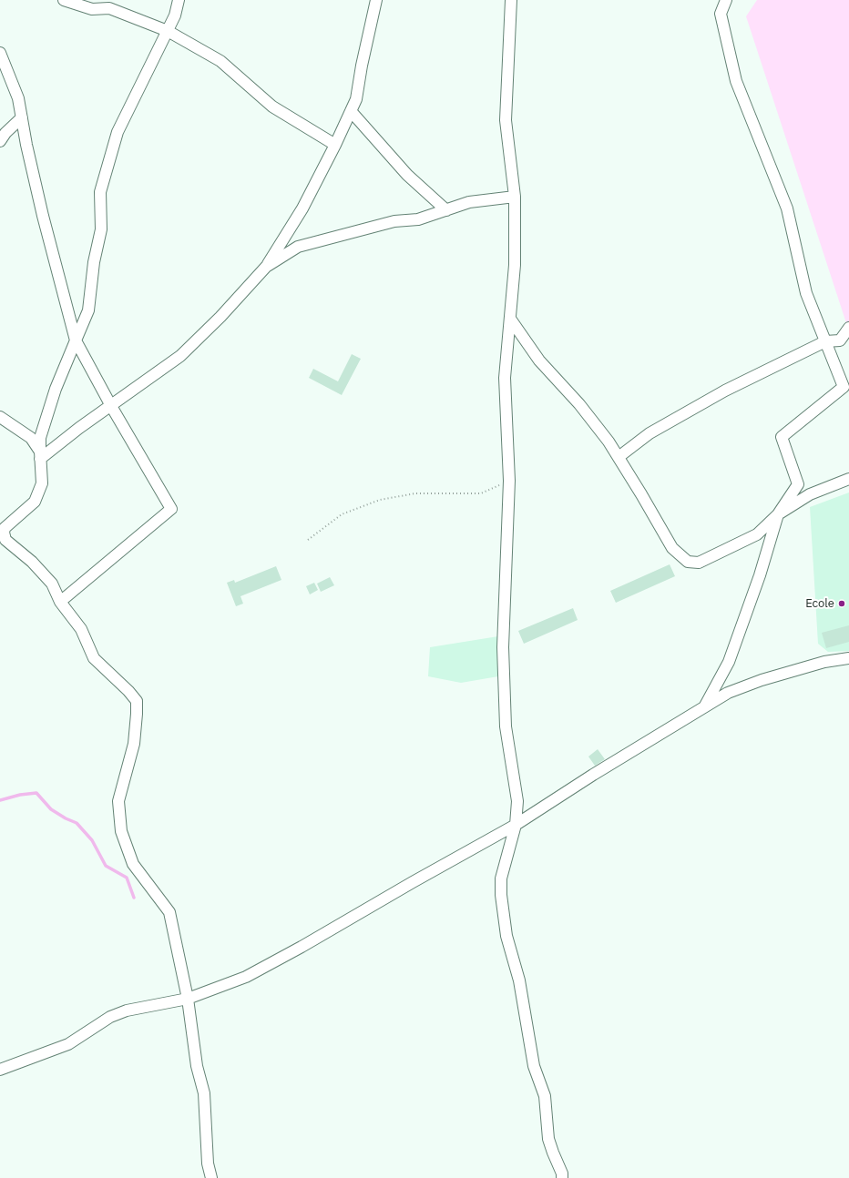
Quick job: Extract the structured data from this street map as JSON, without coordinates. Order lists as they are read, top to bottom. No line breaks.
{"places":["Ecole"]}
